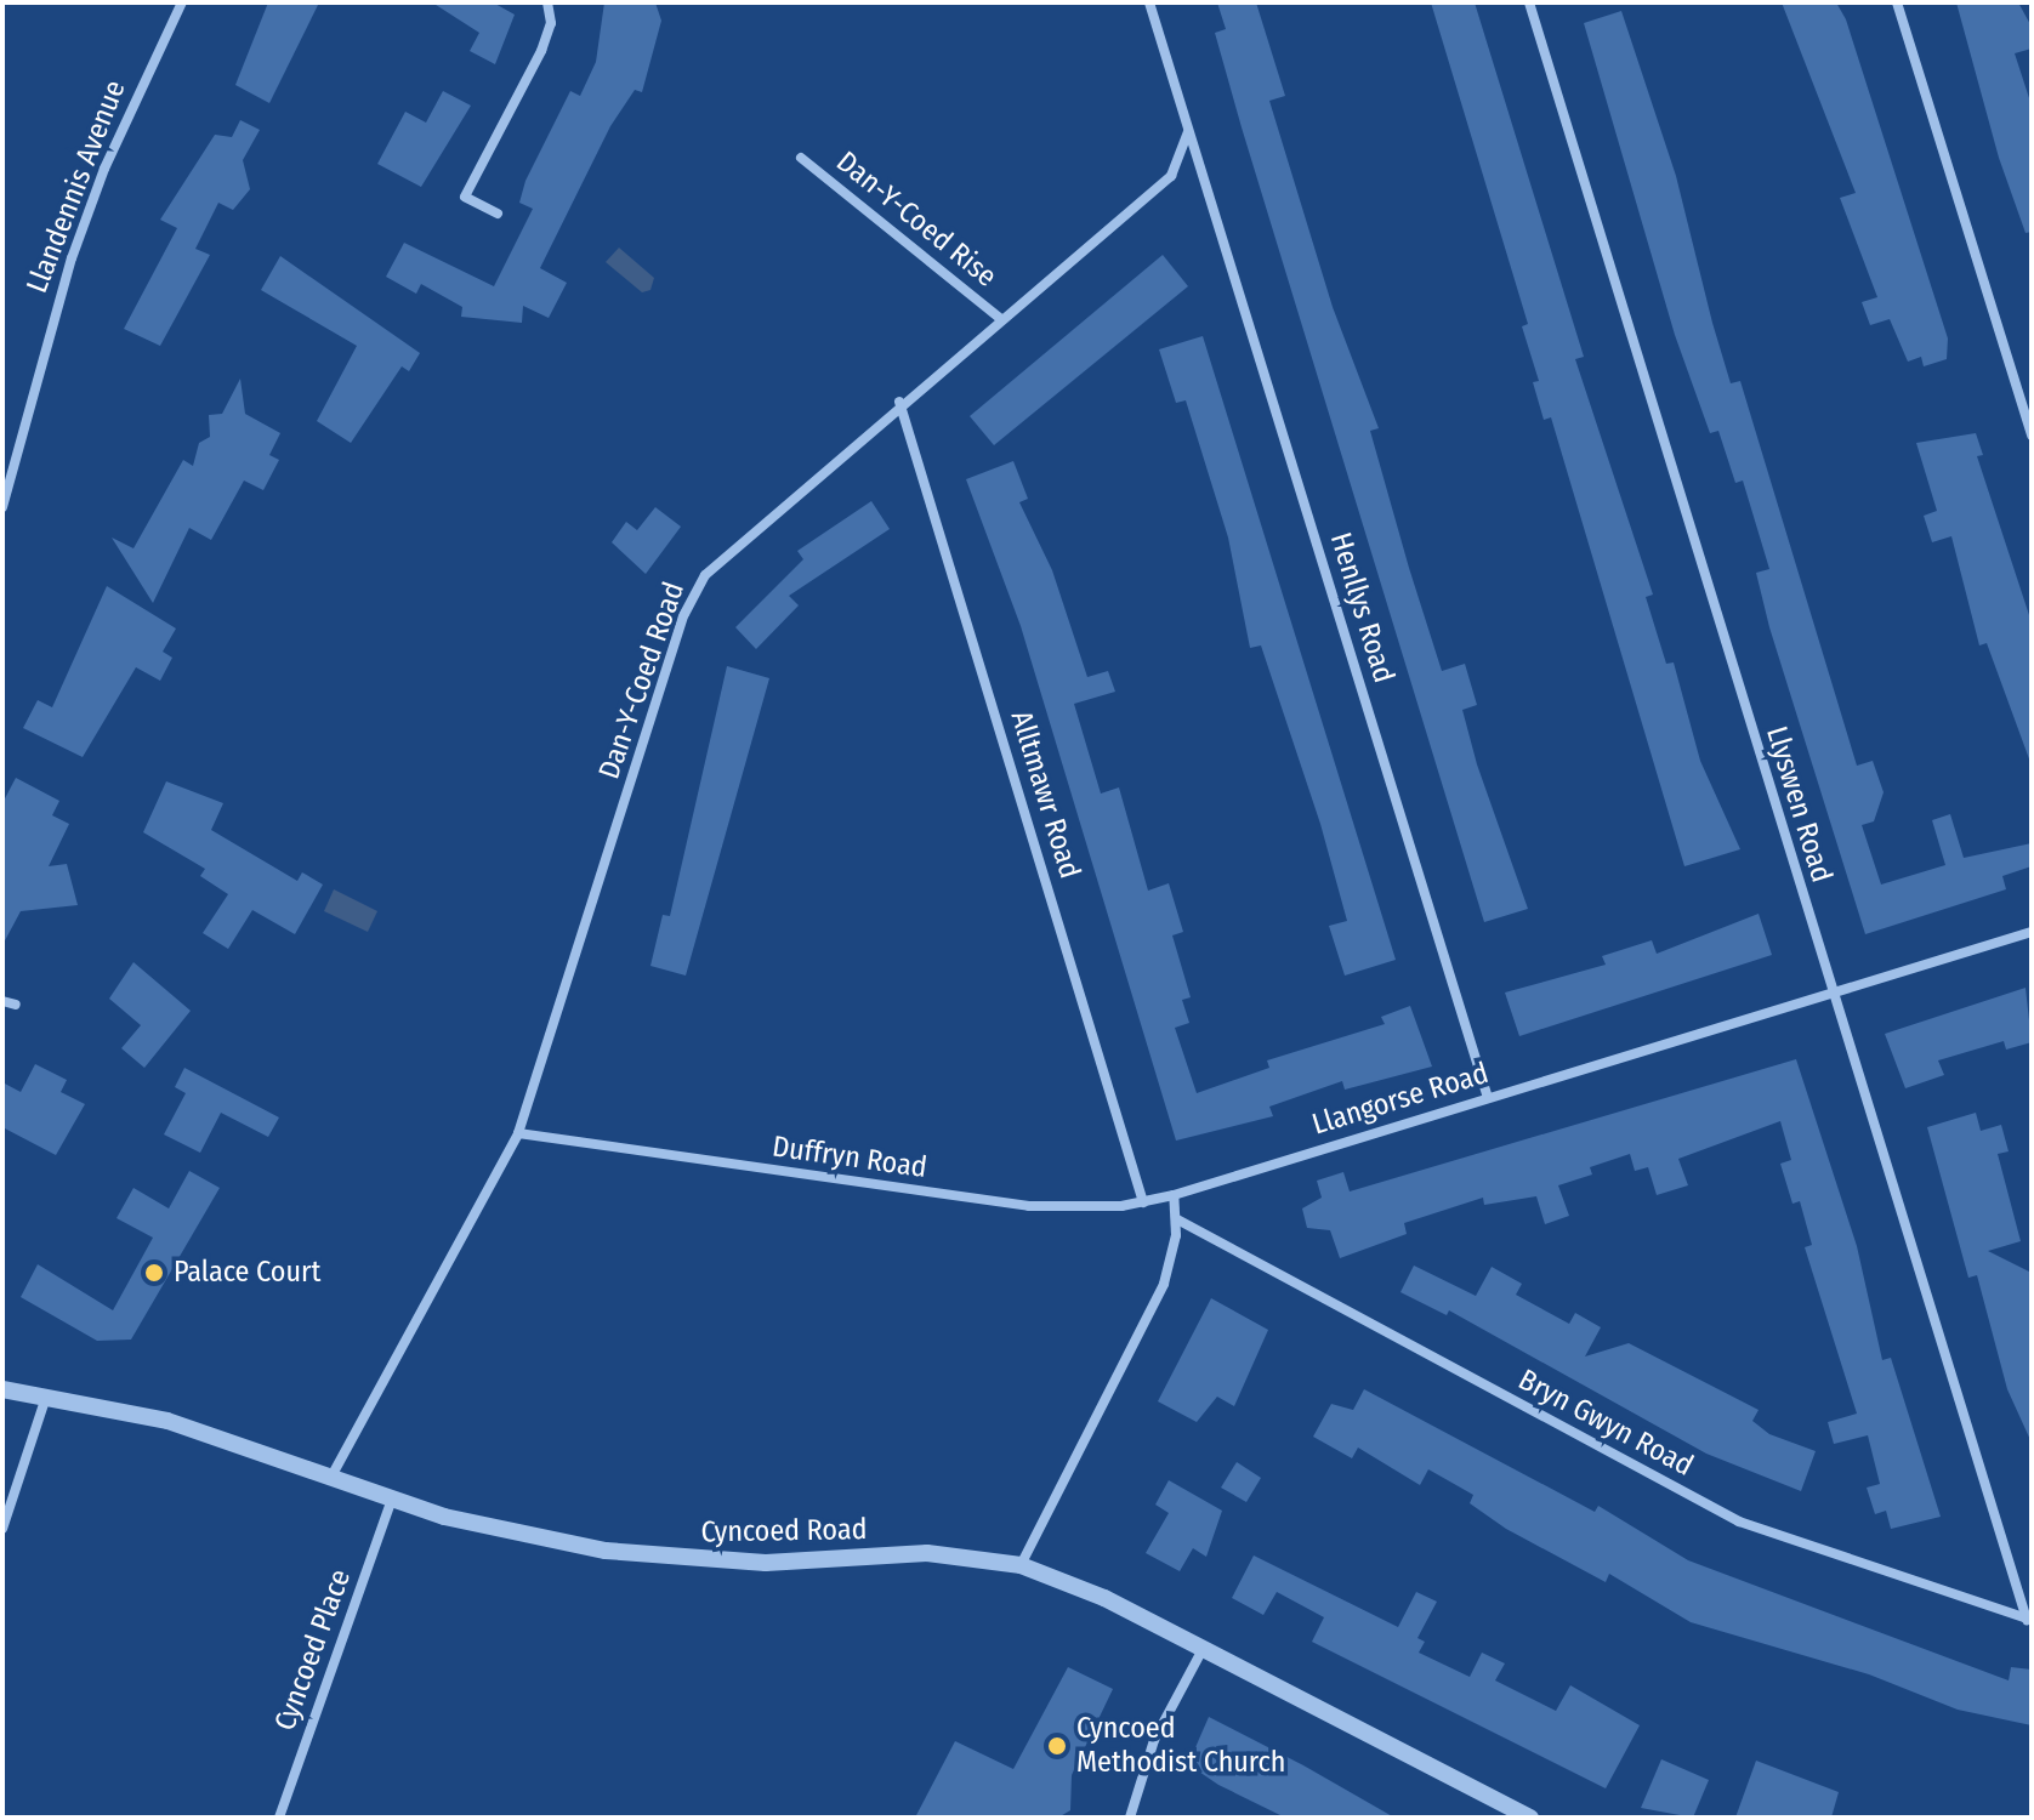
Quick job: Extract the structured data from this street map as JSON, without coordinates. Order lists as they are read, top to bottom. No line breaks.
{"streets":{"street":["Llandennis Avenue","Dan-Y-Coed Rise","Henllys Road","Dan-Y-Coed Road","Alltmawr Road","Llyswen Road","Llangorse Road","Duffryn Road","Bryn Gwyn Road","Cyncoed Road","Cyncoed Place"]},"crossings":[["Dan-Y-Coed Rise","Dan-Y-Coed Road"],["Henllys Road","Dan-Y-Coed Road"],["Henllys Road","Llangorse Road"],["Dan-Y-Coed Road","Alltmawr Road"],["Dan-Y-Coed Road","Duffryn Road"],["Dan-Y-Coed Road","Cyncoed Road"],["Alltmawr Road","Duffryn Road"],["Llyswen Road","Llangorse Road"],["Llyswen Road","Bryn Gwyn Road"],["Llangorse Road","Duffryn Road"],["Cyncoed Road","Cyncoed Place"]],"places":["Palace Court","Cyncoed Methodist Church"]}
